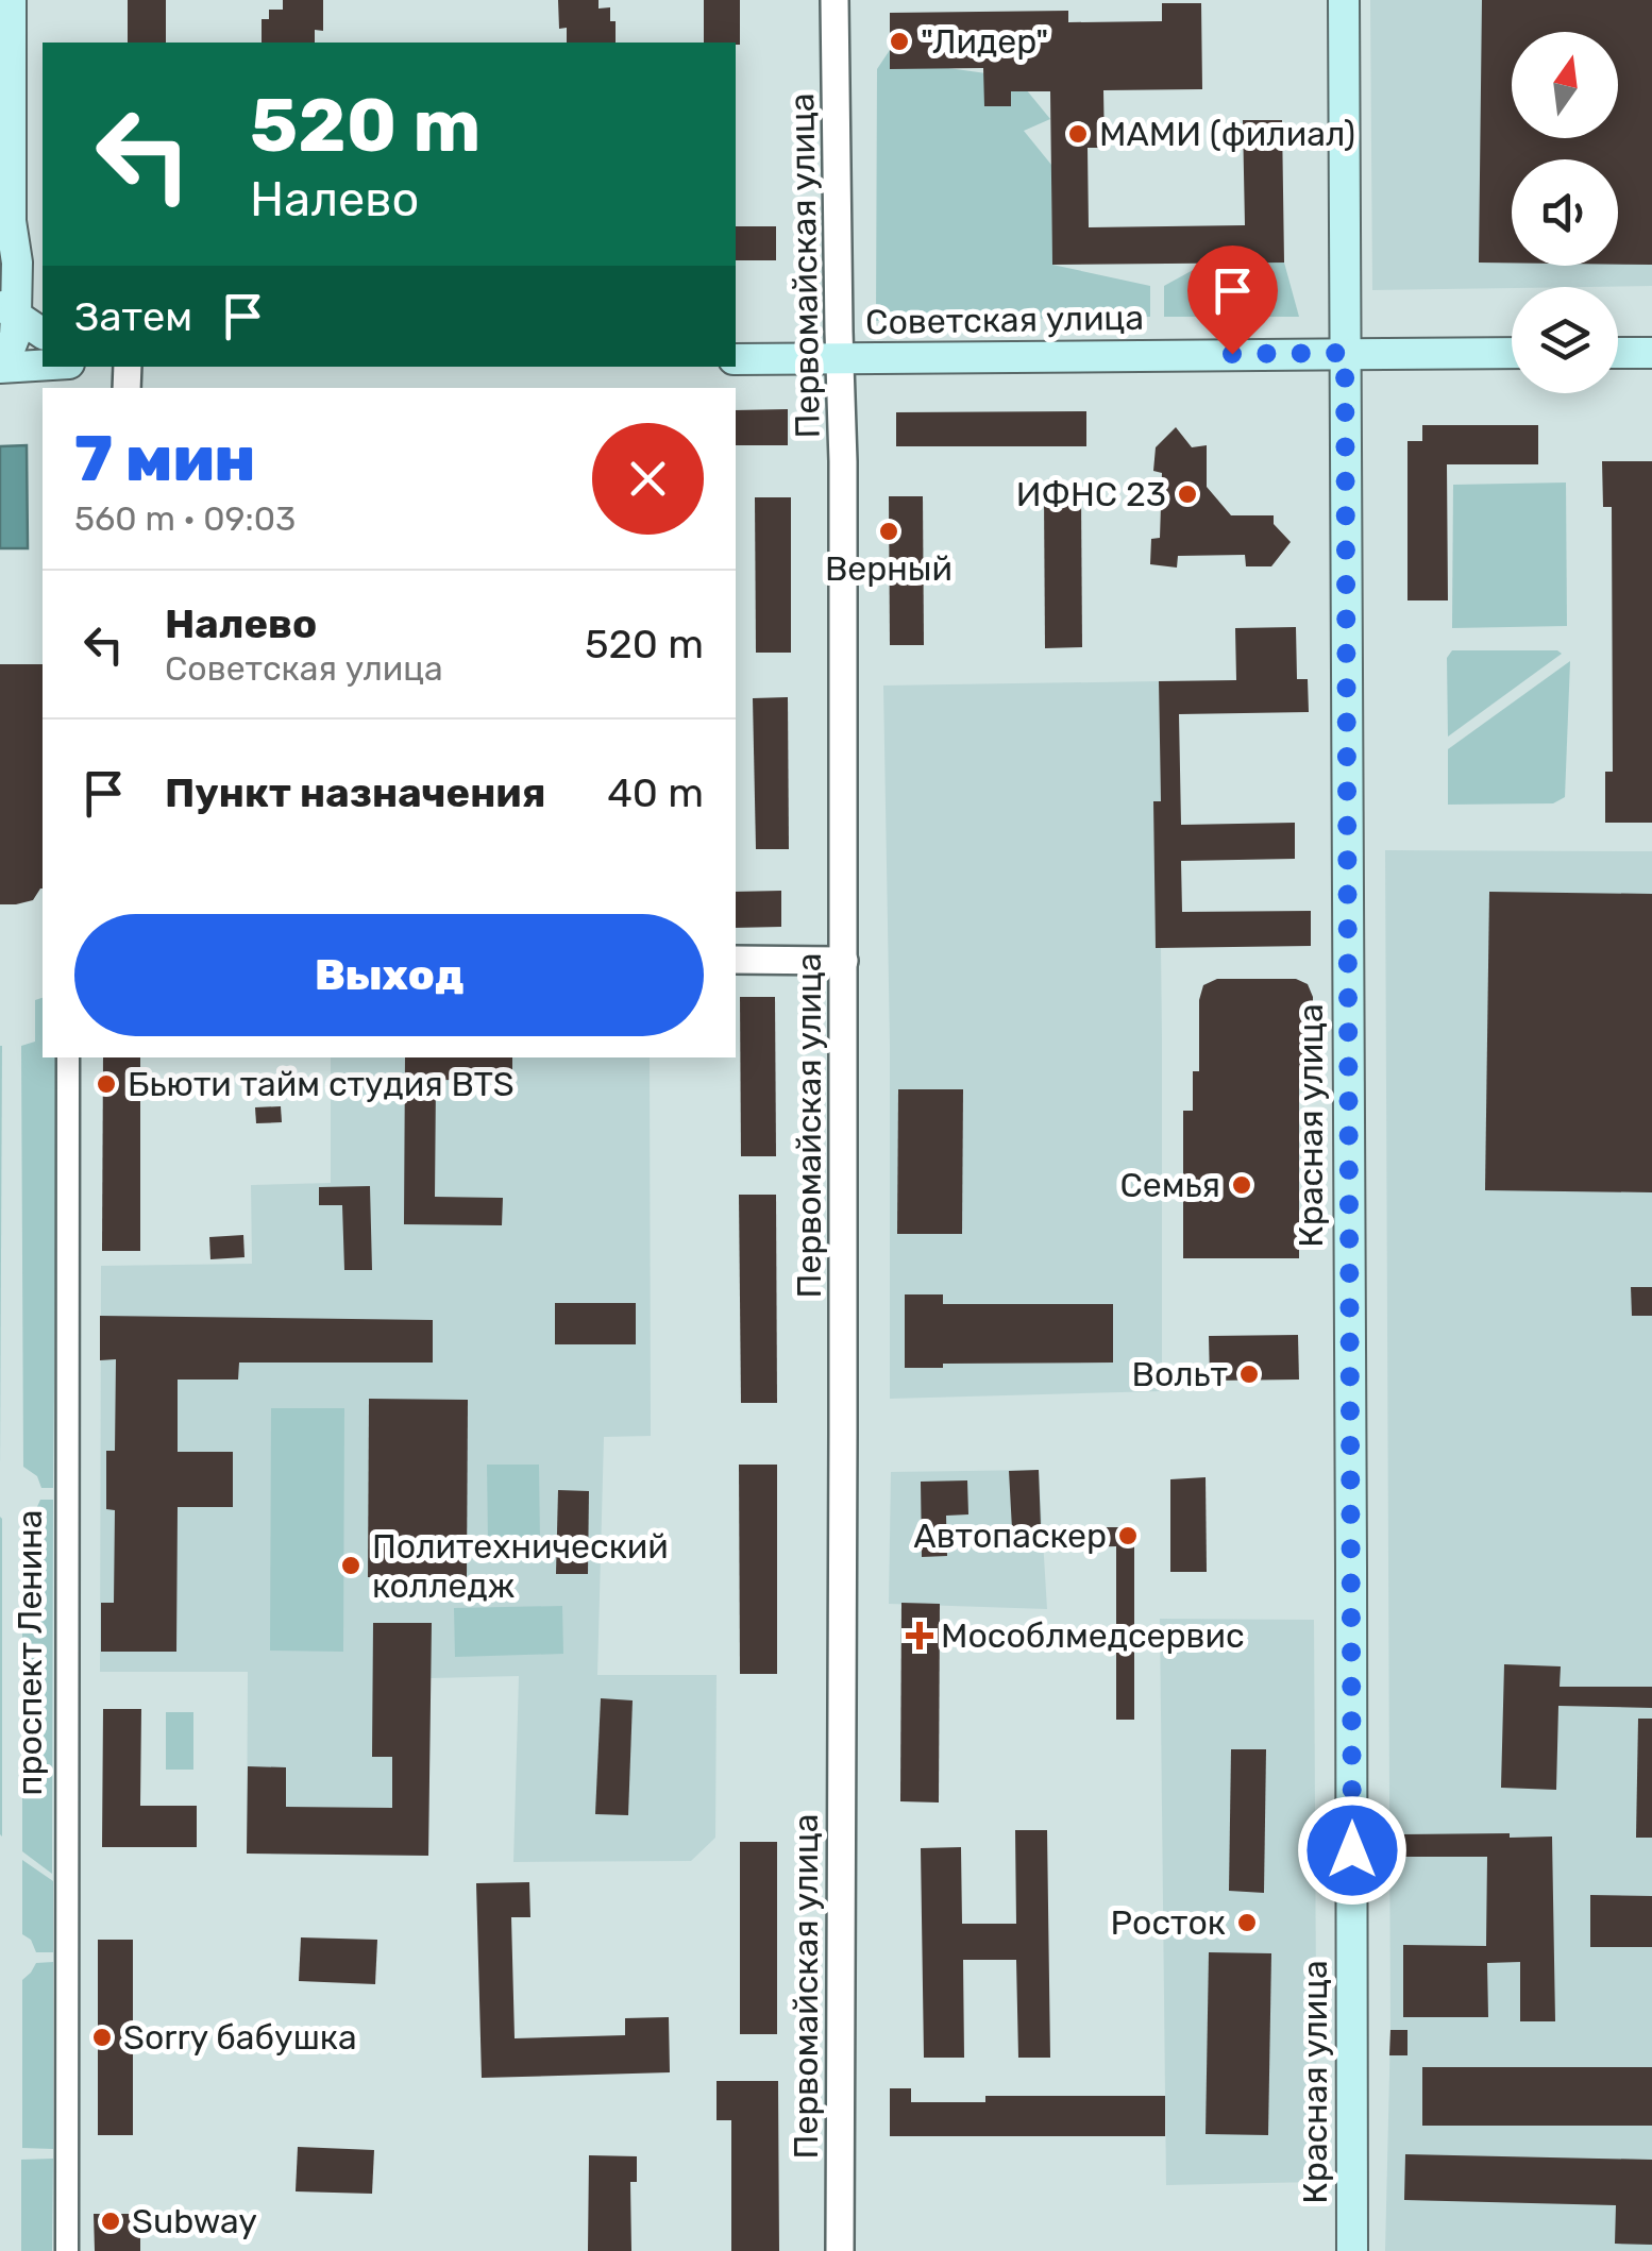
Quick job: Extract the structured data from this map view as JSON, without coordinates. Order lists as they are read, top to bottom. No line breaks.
{"streets":{"main road":["Советская улица","Красная улица"],"street":["Первомайская улица","проспект Ленина"]},"crossings":[["Первомайская улица","Советская улица"],["Советская улица","Красная улица"]],"places":{"other":["\"Лидер\"","МАМИ (филиал)","ИФНС 23","Верный","Бьюти тайм студия BTS","Семья","Вольт","Автопаскер","Политехнический колледж","Росток","Sorry бабушка","Subway"],"health":["Мособлмедсервис"]},"north":"top","page":{"turn":["520 m","Налево"],"then":"Затем","heading":["7 мин","560 m · 09:03"],"list":[{"name":"Налево","note":"Советская улица","value":"520 m"},{"name":"Пункт назначения","value":"40 m"}],"buttons":"Выход"}}
